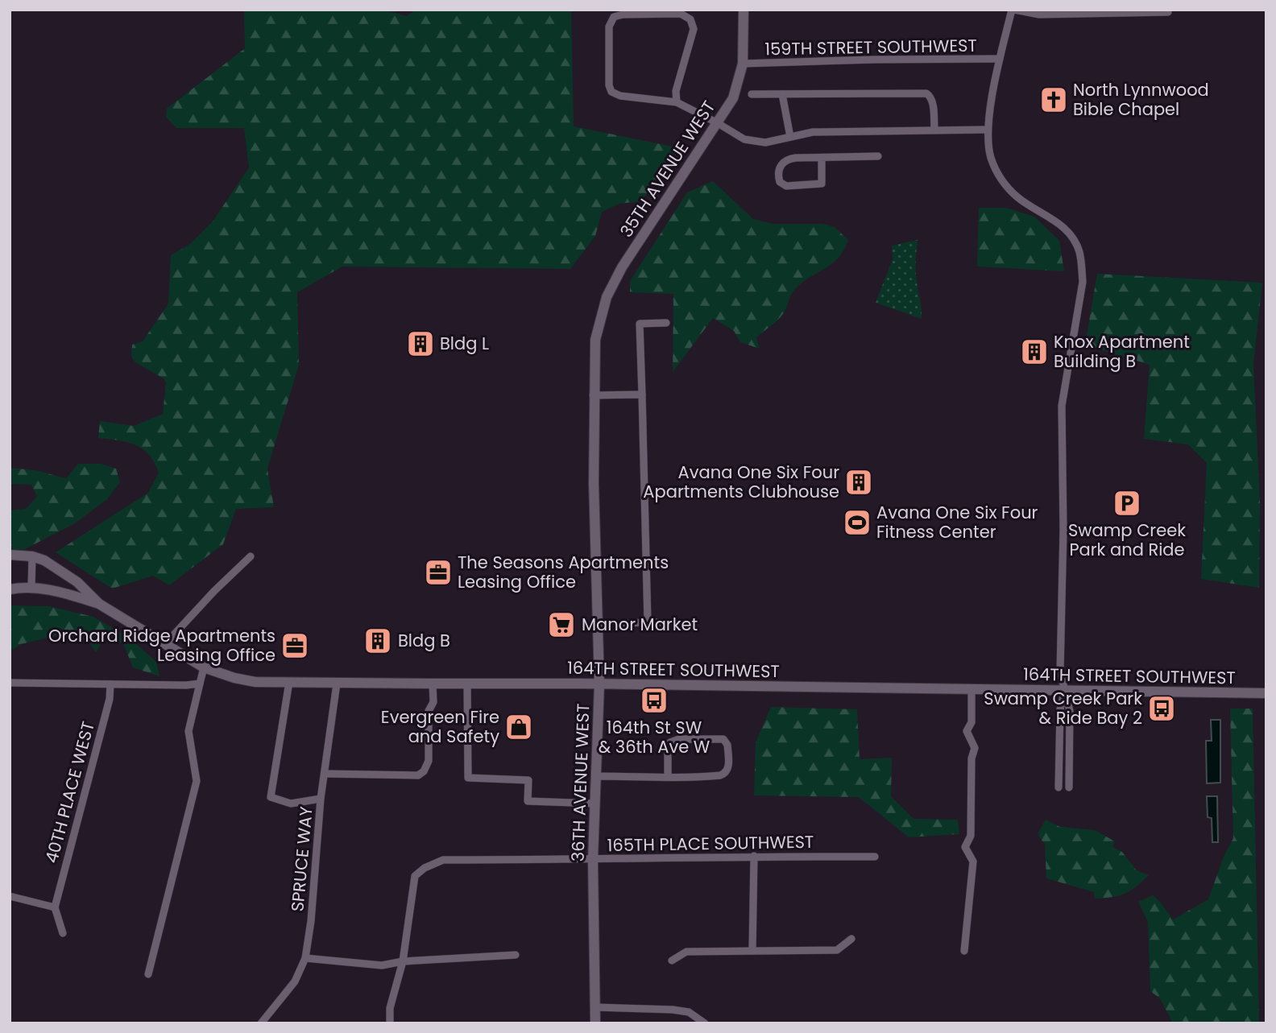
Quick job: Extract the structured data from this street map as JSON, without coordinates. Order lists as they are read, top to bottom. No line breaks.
{"streets":{"main road":["35TH AVENUE WEST","164TH STREET SOUTHWEST","36TH AVENUE WEST"],"street":["159TH STREET SOUTHWEST","40TH PLACE WEST","165TH PLACE SOUTHWEST","SPRUCE WAY"]},"crossings":[["159TH STREET SOUTHWEST","35TH AVENUE WEST"],["35TH AVENUE WEST","36TH AVENUE WEST"],["164TH STREET SOUTHWEST","36TH AVENUE WEST"],["164TH STREET SOUTHWEST","SPRUCE WAY"],["36TH AVENUE WEST","165TH PLACE SOUTHWEST"]],"places":{"church":["North Lynnwood Bible Chapel"],"building":["Bldg L","Knox Apartment Building B","Avana One Six Four Apartments Clubhouse","Bldg B"],"parking":["Swamp Creek Park and Ride"],"sports":["Avana One Six Four Fitness Center"],"office":["The Seasons Apartments Leasing Office","Orchard Ridge Apartments Leasing Office"],"supermarket":["Manor Market"],"bus stop":["164th St SW & 36th Ave W","Swamp Creek Park & Ride Bay 2"],"shop":["Evergreen Fire and Safety"]}}
